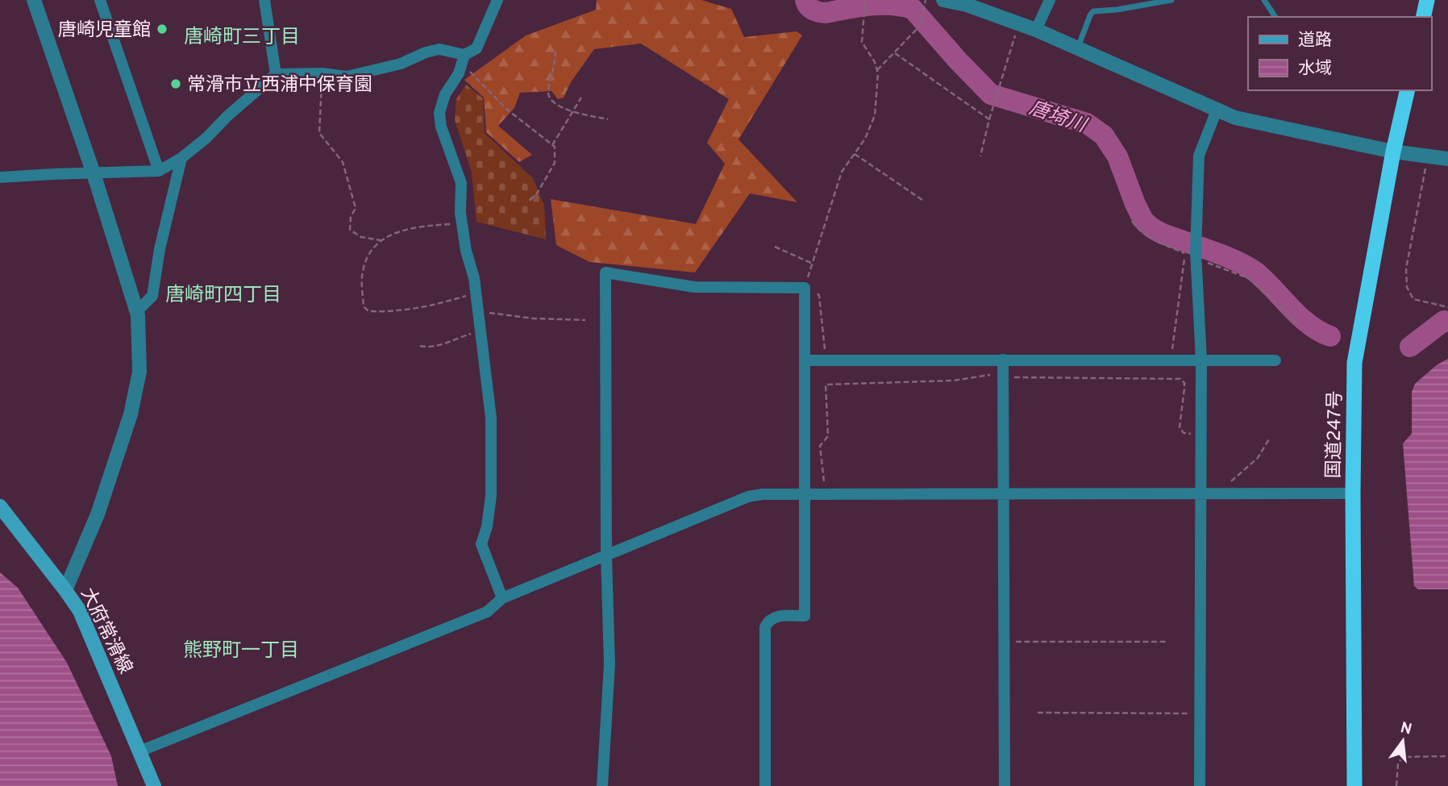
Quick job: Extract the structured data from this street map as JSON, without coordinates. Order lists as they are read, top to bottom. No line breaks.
{"streets":{"highway":["国道247号"],"main road":["大府常滑線"]},"districts":["唐崎町三丁目","唐崎町四丁目","熊野町一丁目"],"water":["唐埼川"],"places":["唐崎児童館","常滑市立西浦中保育園"],"legend":["道路","水域"],"north":"top"}
